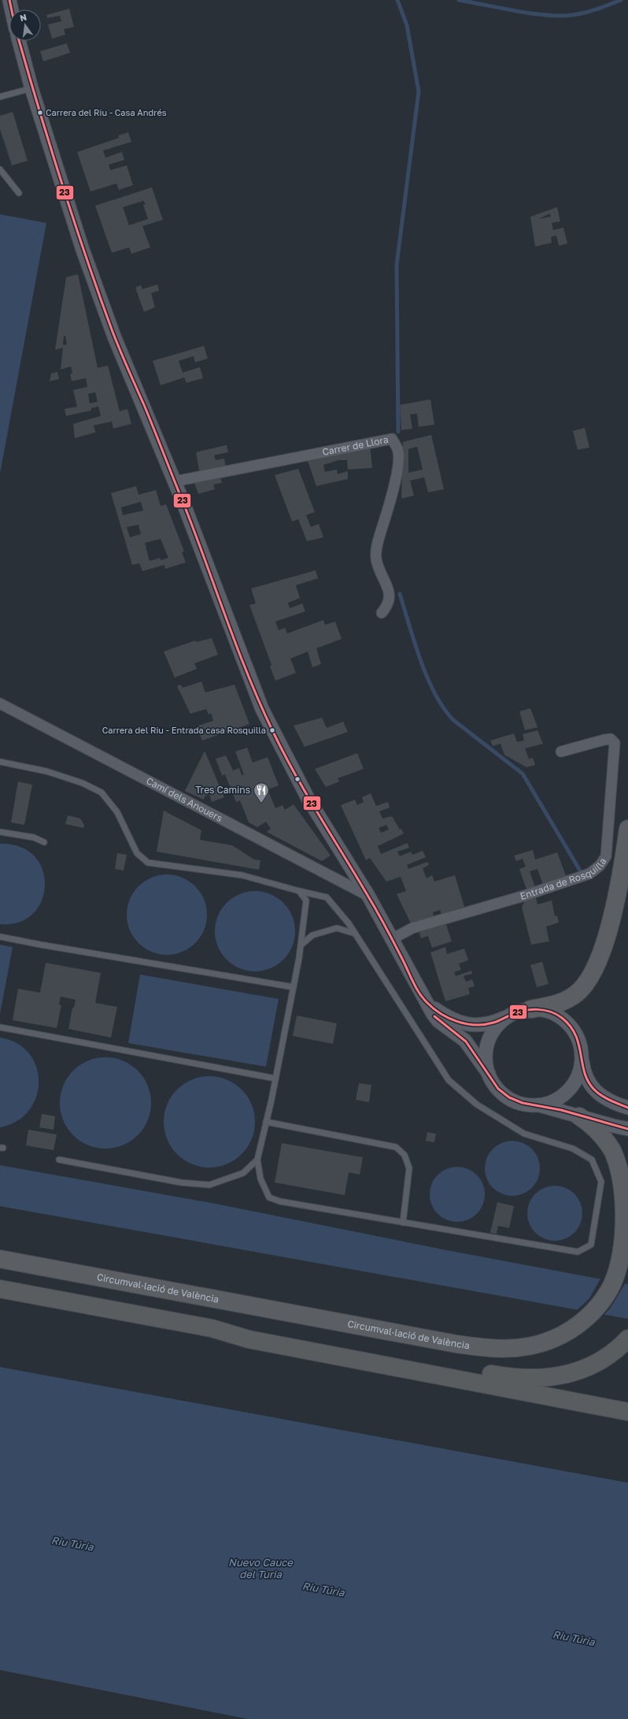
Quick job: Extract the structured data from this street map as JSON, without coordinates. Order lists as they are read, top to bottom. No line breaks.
{"streets":{"highway":["Circumval·lació de València"],"street":["Carrer de Llora","Camí dels Anouers","Entrada de Rosquilla"]},"water":["Riu Túria","Nuevo Cauce del Turia"],"places":{"other":["Carrera del Riu - Casa Andrés","Carrera del Riu - Entrada casa Rosquilla"],"restaurant":["Tres Camins"]},"lines":["transit line 23"],"north":"top"}
